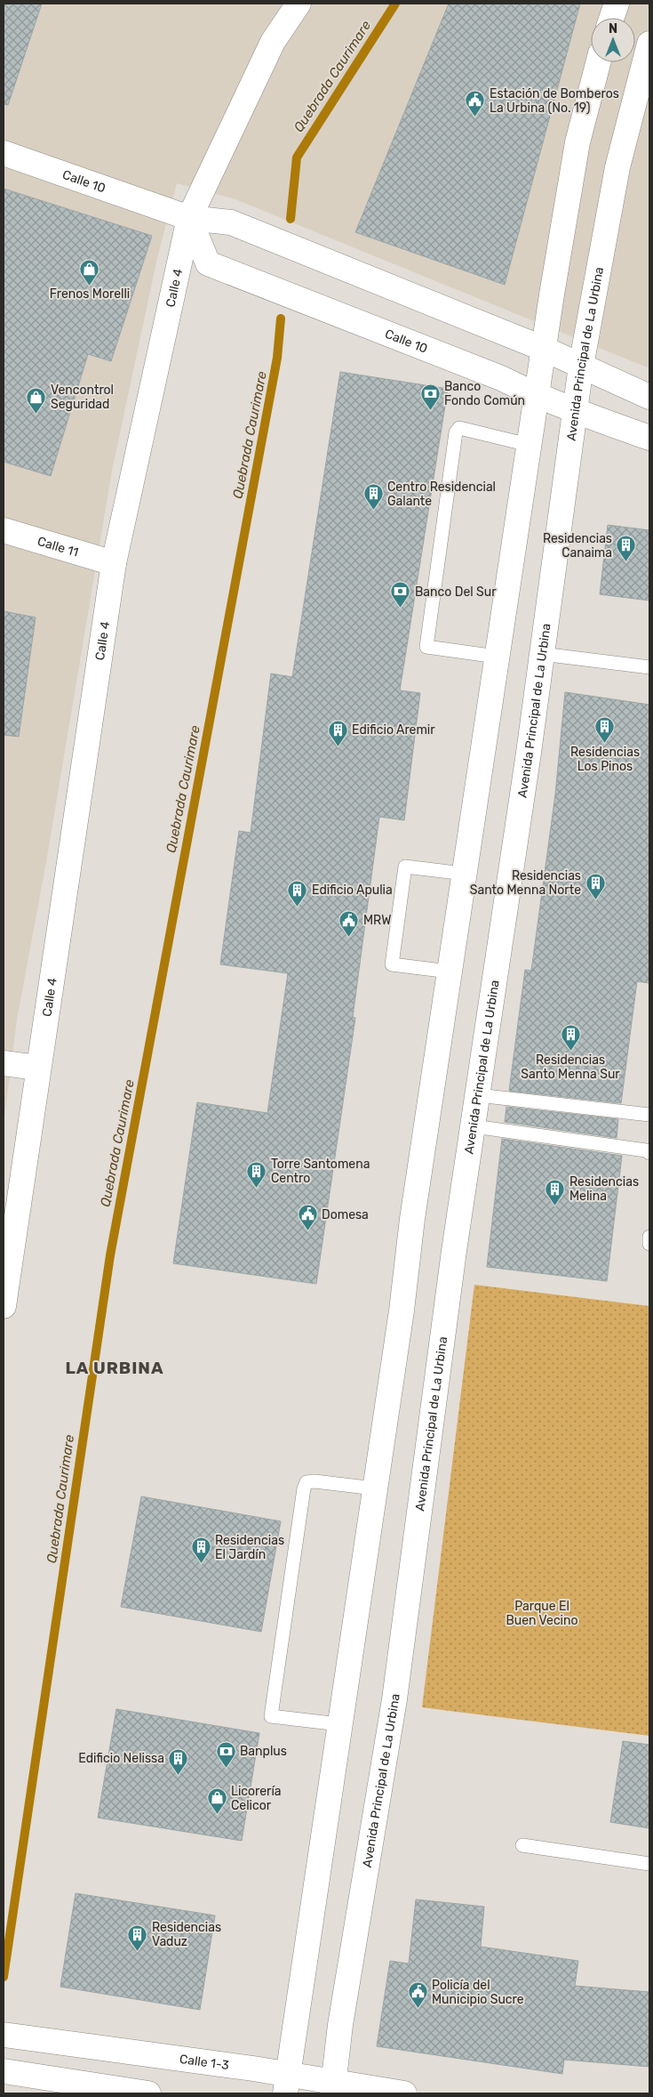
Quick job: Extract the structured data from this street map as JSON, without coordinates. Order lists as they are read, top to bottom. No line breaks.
{"streets":{"main road":["Calle 10","Calle 4","Avenida Principal de La Urbina","Calle 11","Calle 1-3"]},"crossings":[["Calle 10","Calle 4"],["Calle 10","Avenida Principal de La Urbina"],["Calle 4","Calle 11"],["Avenida Principal de La Urbina","Calle 1-3"]],"districts":["LA URBINA"],"water":["Quebrada Caurimare"],"parks":["Parque El Buen Vecino"],"places":{"public building":["Estación de Bomberos La Urbina (No. 19)","MRW","Domesa","Policía del Municipio Sucre"],"shop":["Frenos Morelli","Vencontrol Seguridad","Licorería Celicor"],"bank":["Banco Fondo Común","Banco Del Sur","Banplus"],"building":["Centro Residencial Galante","Residencias Canaima","Residencias Los Pinos","Edificio Aremir","Residencias Santo Menna Norte","Edificio Apulia","Residencias Santo Menna Sur","Torre Santomena Centro","Residencias Melina","Residencias El Jardín","Edificio Nelissa","Residencias Vaduz"]},"north":"top"}
